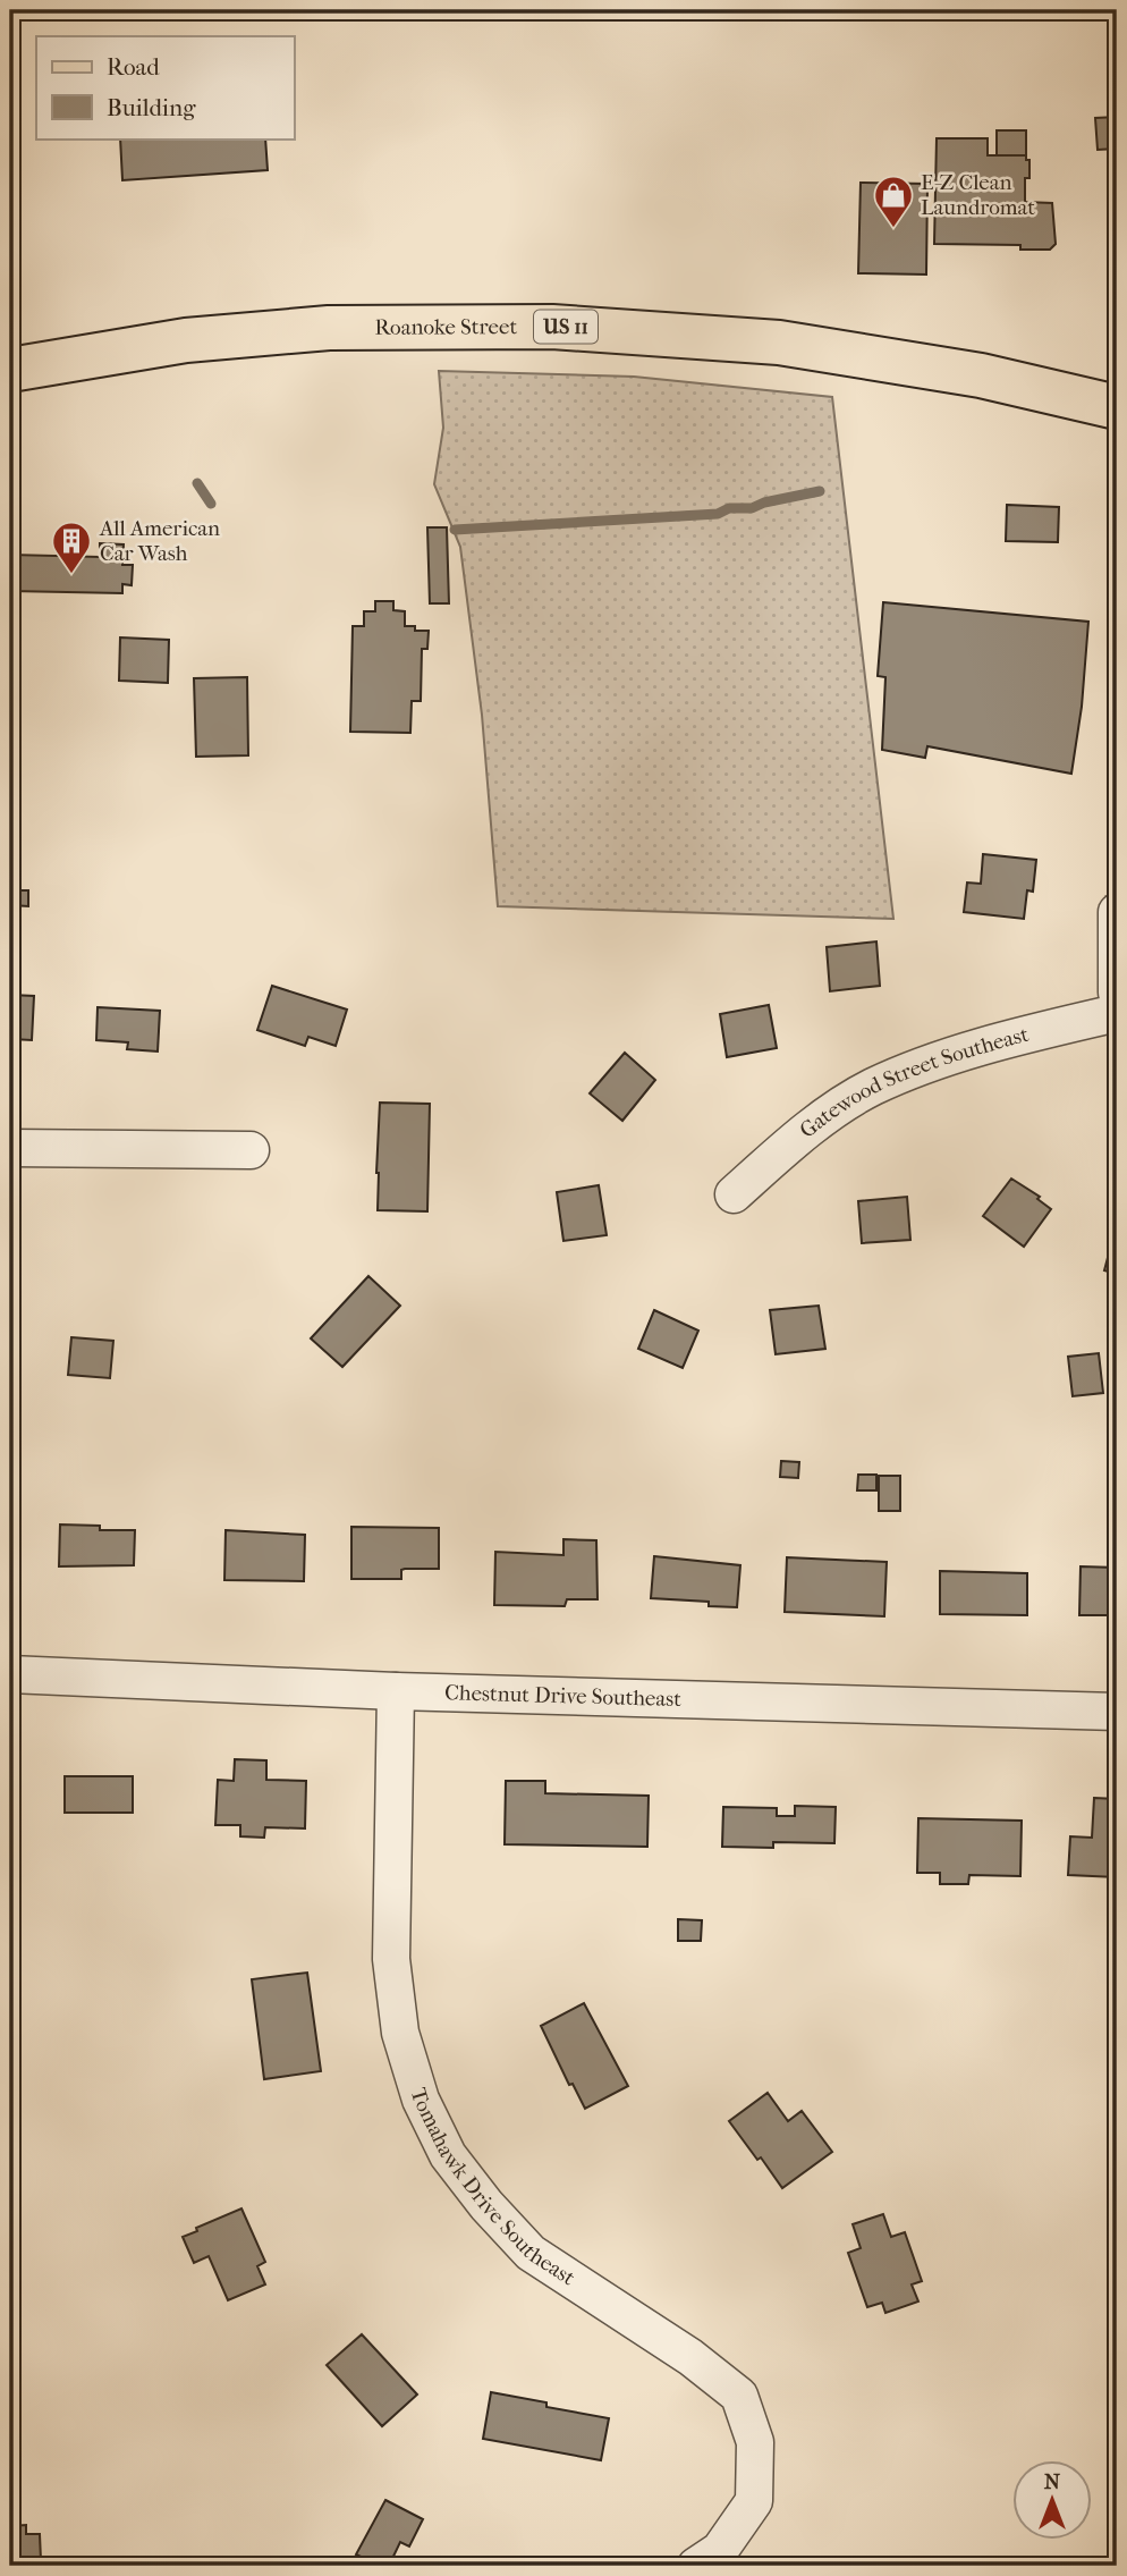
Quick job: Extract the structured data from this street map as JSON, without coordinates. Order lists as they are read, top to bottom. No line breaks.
{"streets":{"main road":["Roanoke Street","US 11"],"street":["Gatewood Street Southeast","Chestnut Drive Southeast","Tomahawk Drive Southeast"]},"crossings":[["Chestnut Drive Southeast","Tomahawk Drive Southeast"]],"places":{"shop":["E-Z Clean Laundromat"],"building":["All American Car Wash"]},"legend":["Road","Building"],"north":"top"}
